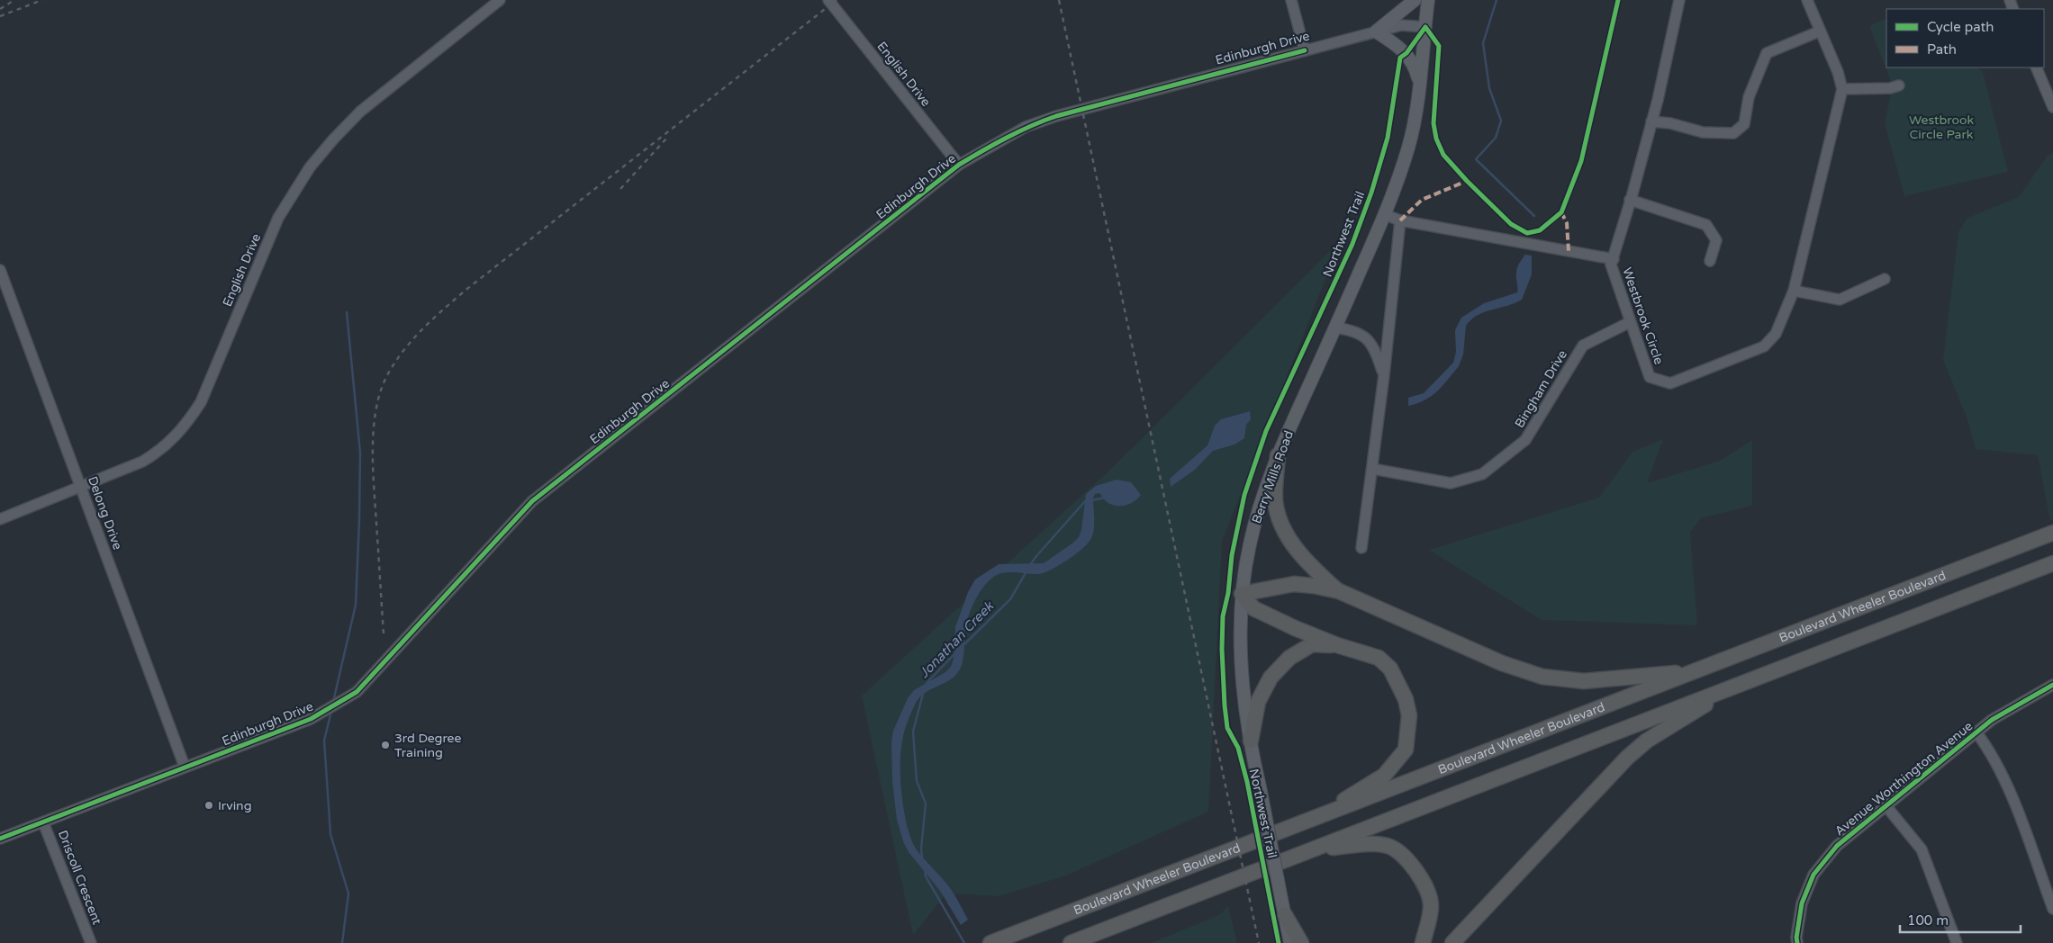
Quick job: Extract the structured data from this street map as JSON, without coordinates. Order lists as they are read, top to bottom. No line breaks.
{"streets":{"highway":["Boulevard Wheeler Boulevard"],"main road":["Berry Mills Road"],"street":["Edinburgh Drive","English Drive","Westbrook Circle","Bingham Drive","Delong Drive","Avenue Worthington Avenue","Driscoll Crescent"],"cycle path":["Northwest Trail"]},"crossings":[["Edinburgh Drive","English Drive"],["Edinburgh Drive","Berry Mills Road"],["Edinburgh Drive","Delong Drive"],["Edinburgh Drive","Driscoll Crescent"],["English Drive","Delong Drive"],["Westbrook Circle","Bingham Drive"]],"water":["Jonathan Creek"],"parks":["Westbrook Circle Park"],"places":["3rd Degree Training","Irving"],"legend":["Cycle path","Path"],"scale_bar":"100 m"}
